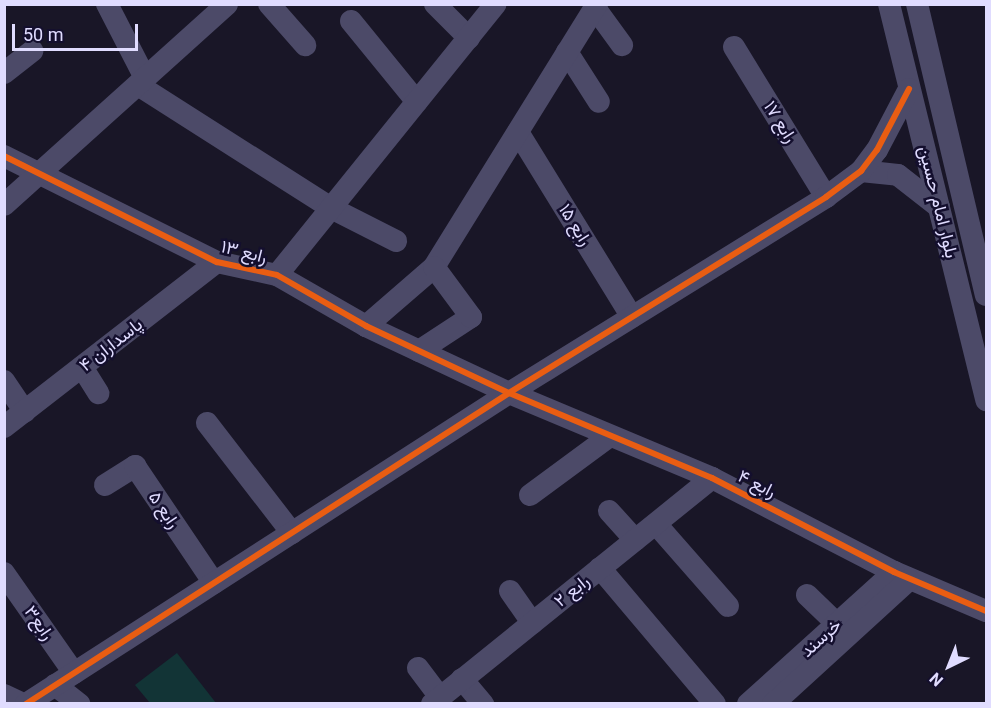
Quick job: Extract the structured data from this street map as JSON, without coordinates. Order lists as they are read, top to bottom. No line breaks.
{"streets":{"street":["رابع ۱۷","بلوار امام حسین","رابع ۱۵","رابع ۱۳","پاسداران ۴","رابع ۴","رابع ۵","رابع ۲","رابع۳","خرسند"]},"crossings":[["رابع ۱۳","پاسداران ۴"],["رابع ۱۳","رابع ۴"],["رابع ۴","رابع ۲"],["رابع ۴","خرسند"]],"scale_bar":"50 m","north":"bottom left"}
